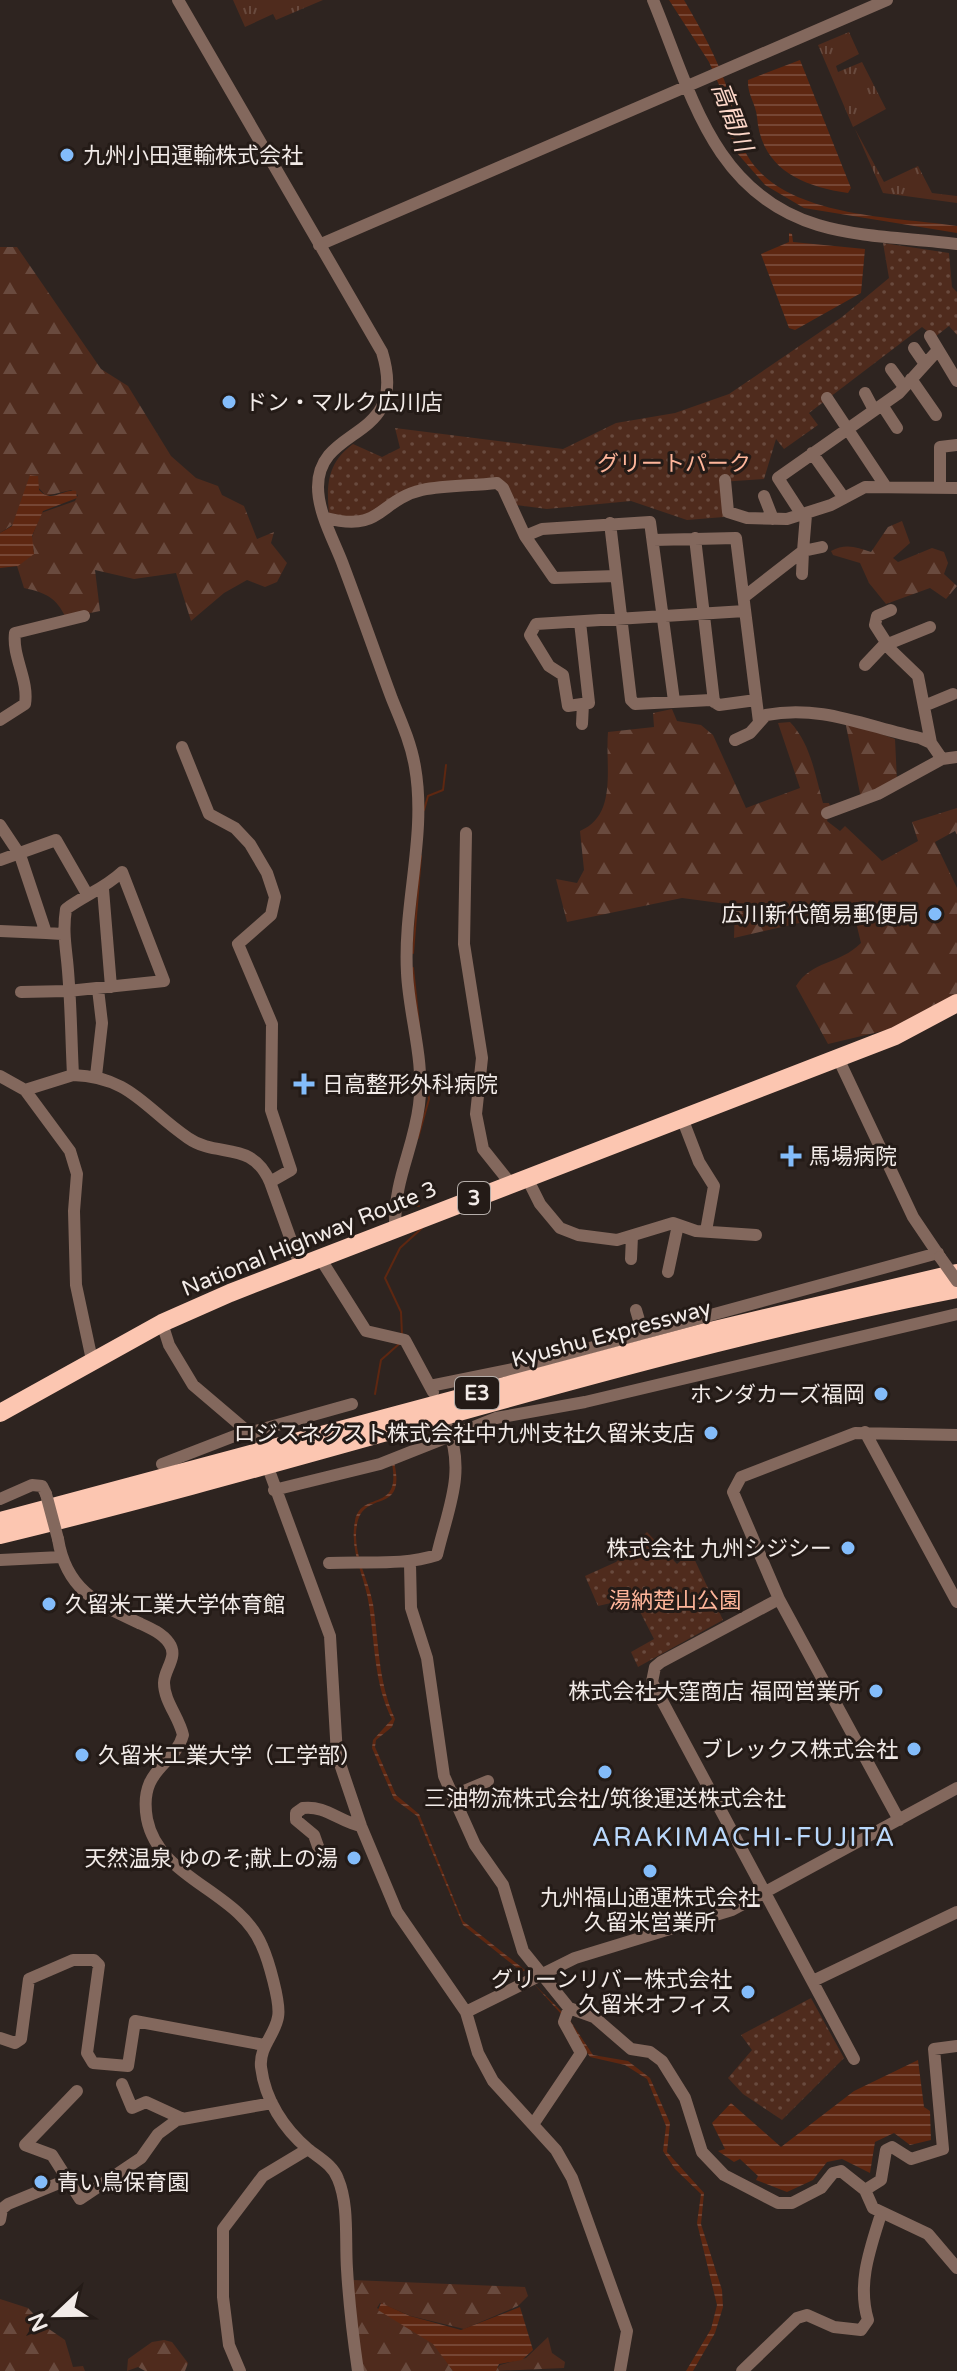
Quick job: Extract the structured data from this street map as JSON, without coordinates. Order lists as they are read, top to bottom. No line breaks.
{"streets":{"highway":["3","National Highway Route 3","Kyushu Expressway","E3"]},"districts":["ARAKIMACHI-FUJITA"],"water":["高間川"],"parks":["グリートパーク","湯納楚山公園"],"places":{"other":["九州小田運輸株式会社","ドン・マルク広川店","広川新代簡易郵便局","ホンダカーズ福岡","ロジスネクスト株式会社中九州支社久留米支店","株式会社 九州シジシー","久留米工業大学体育館","株式会社大窪商店 福岡営業所","ブレックス株式会社","久留米工業大学（工学部）","三油物流株式会社/筑後運送株式会社","天然温泉 ゆのそ;献上の湯","九州福山通運株式会社 久留米営業所","グリーンリバー株式会社 久留米オフィス","青い鳥保育園"],"health":["日高整形外科病院","馬場病院"]},"north":"left"}
